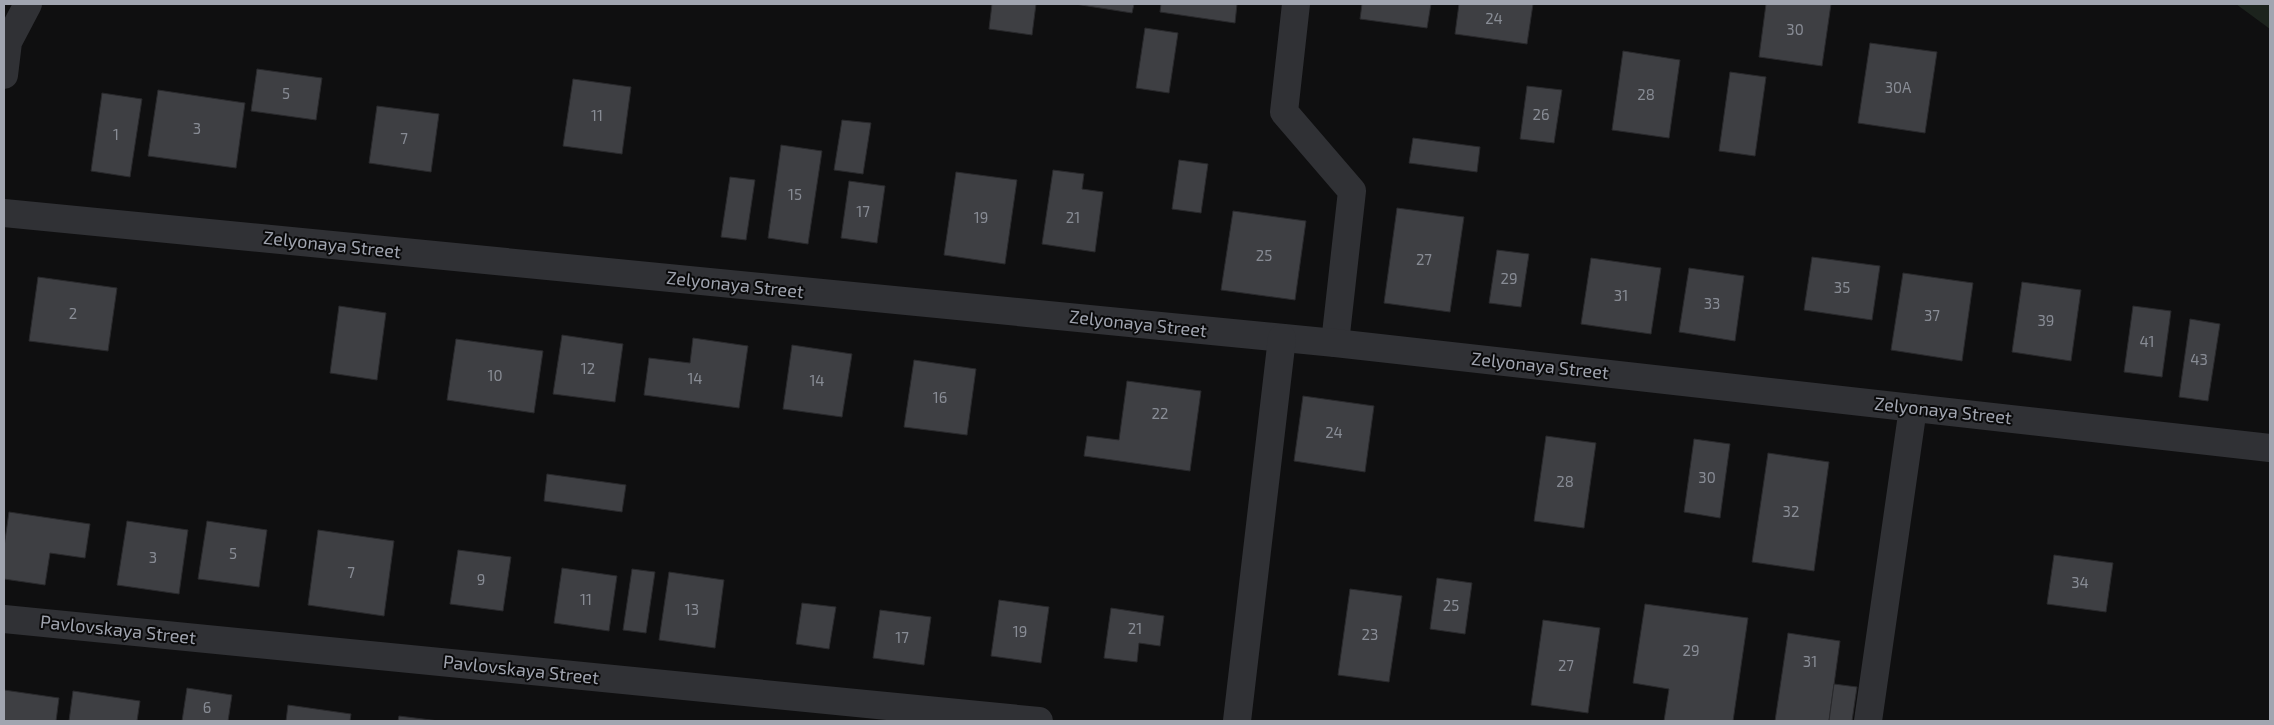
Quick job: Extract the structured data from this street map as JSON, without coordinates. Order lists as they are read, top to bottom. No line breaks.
{"streets":{"street":["Zelyonaya Street","Pavlovskaya Street"]},"house_numbers":["24","30","30А","5","28","26","11","3","1","7","15","17","19","21","25","27","29","35","31","33","2","37","39","41","43","12","10","14","14","16","22","24","30","28","32","5","3","7","9","34","11","25","13","21","19","23","17","29","31","27","6"]}
